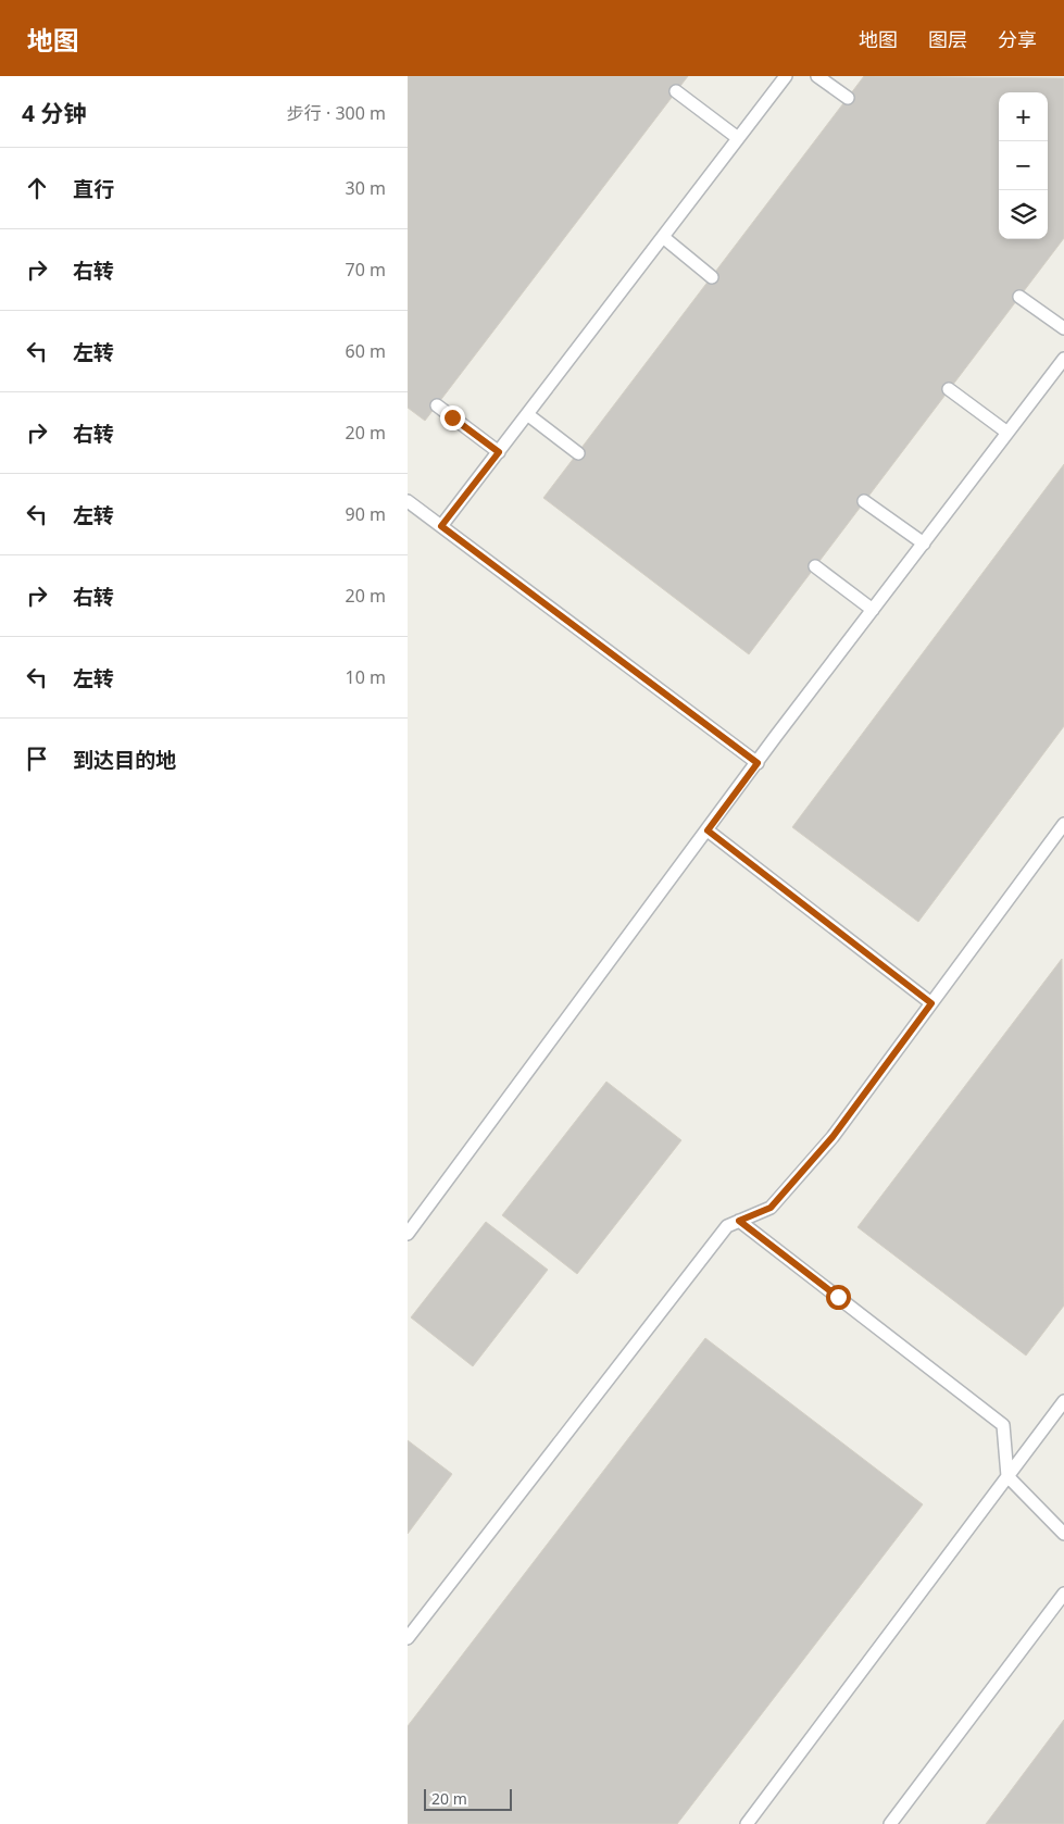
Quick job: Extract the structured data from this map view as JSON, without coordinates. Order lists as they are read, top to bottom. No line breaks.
{"scale_bar":"20 m","page":{"header":"地图","nav":["地图","图层","分享"],"heading":["4 分钟","步行 · 300 m"],"map_buttons":["+","−"],"list":[["直行","30 m"],["右转","70 m"],["左转","60 m"],["右转","20 m"],["左转","90 m"],["右转","20 m"],["左转","10 m"],"到达目的地"],"scale":"20 m"}}
